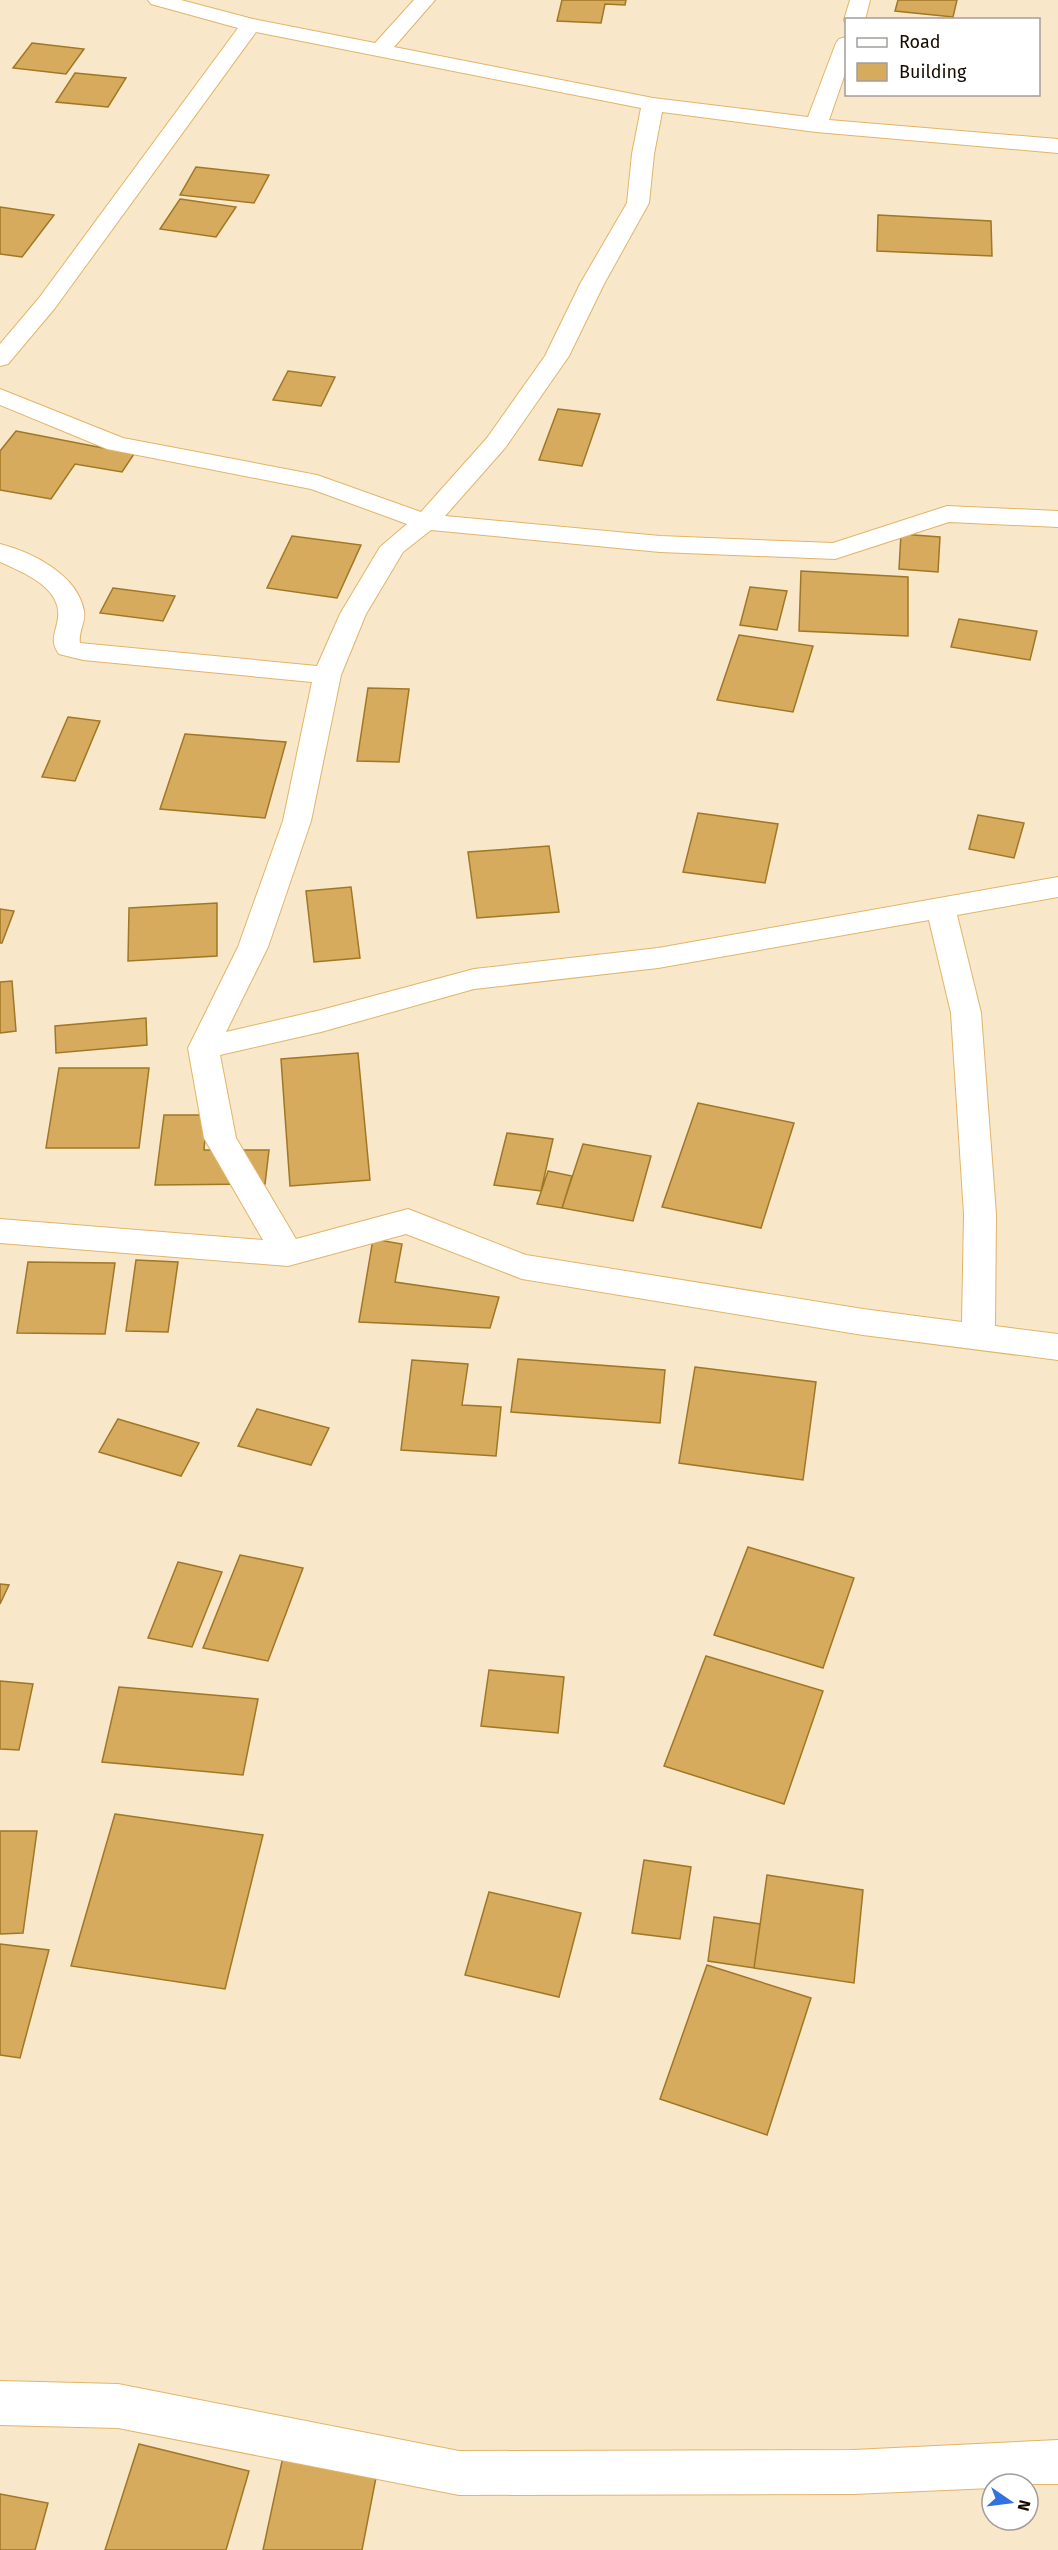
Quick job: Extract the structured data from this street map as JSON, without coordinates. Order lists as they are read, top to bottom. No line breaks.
{"legend":["Road","Building"],"north":"right"}
